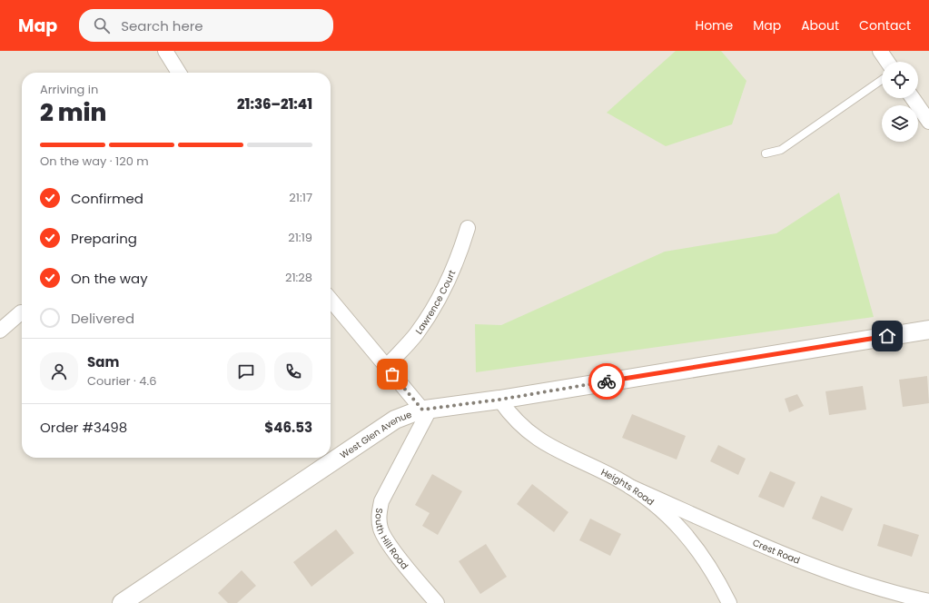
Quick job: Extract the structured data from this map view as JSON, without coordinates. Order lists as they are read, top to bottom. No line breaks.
{"streets":{"street":["Lawrence Court","West Glen Avenue","Heights Road","South Hill Road","Crest Road"]},"crossings":[["West Glen Avenue","Heights Road"],["West Glen Avenue","South Hill Road"],["Heights Road","Crest Road"]],"page":{"header":"Map","search":"Search here","nav":["Home","Map","About","Contact"],"heading":["2 min","Arriving in","21:36–21:41"],"panel":["Sam","Courier · 4.6","Order #3498","$46.53"],"bar":"On the way · 120 m","list":[["Confirmed","21:17"],["Preparing","21:19"],["On the way","21:28"],"Delivered"]}}
